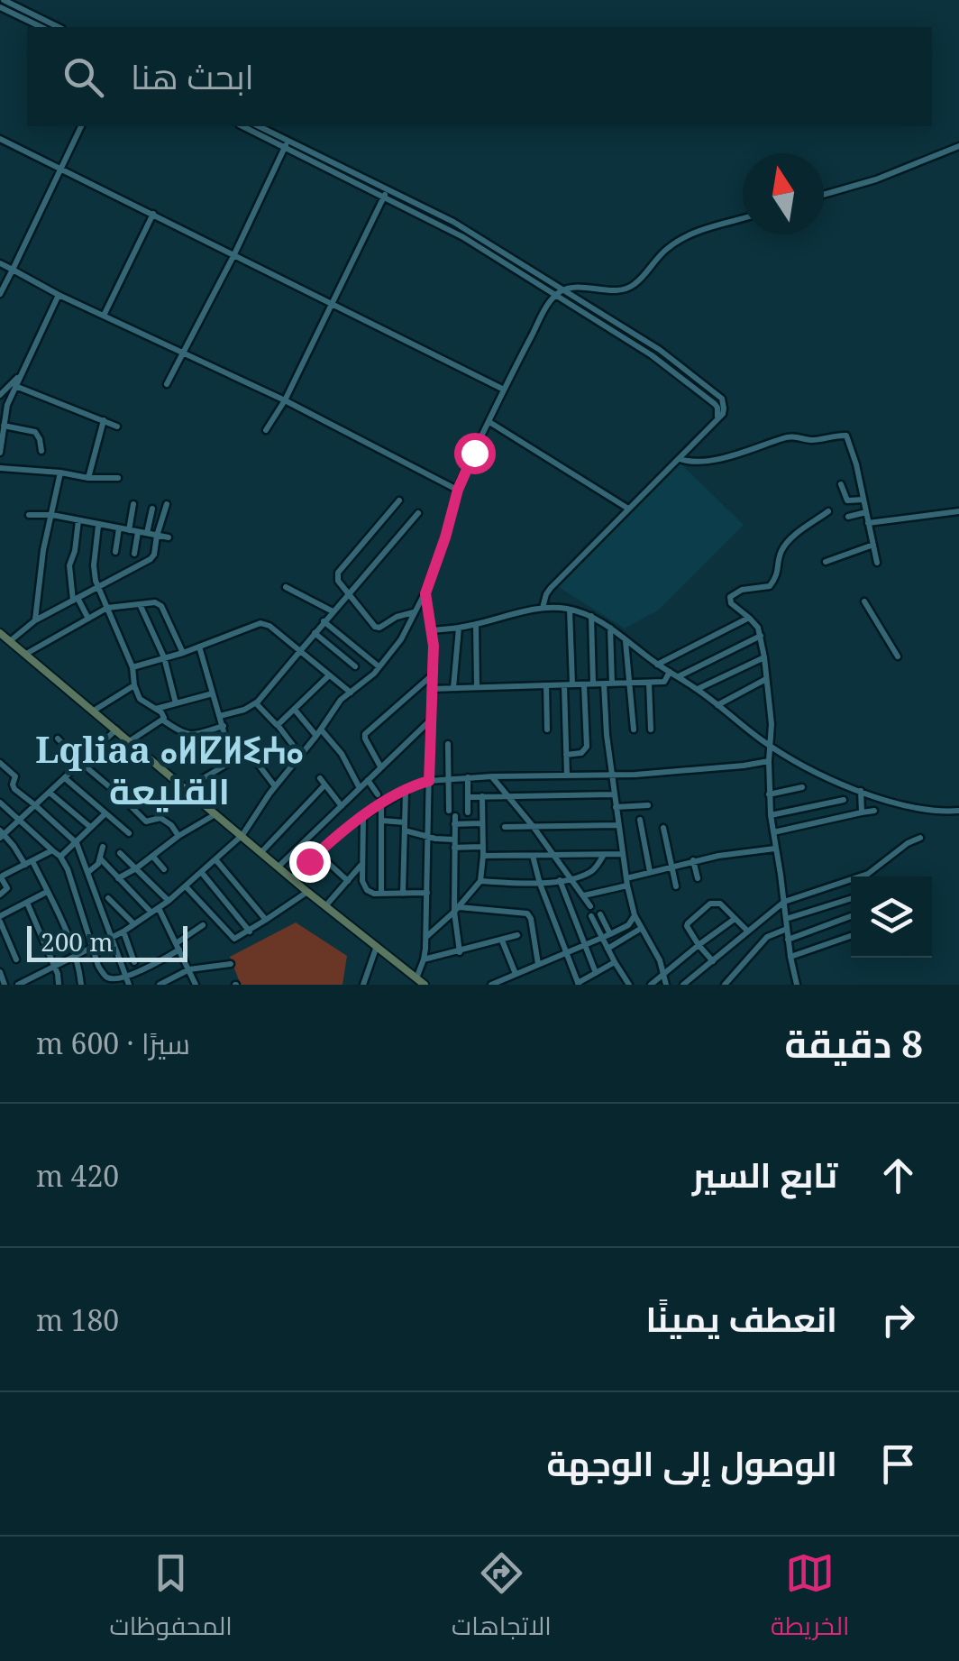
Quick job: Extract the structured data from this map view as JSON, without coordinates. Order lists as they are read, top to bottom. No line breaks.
{"districts":["Lqliaa ⴰⵍⵇⵍⵉⵄⴰ القليعة"],"scale_bar":"200 m","north":"top","page":{"search":"ابحث هنا","scale":"200 m","heading":["8 دقيقة","سيرًا · 600 m"],"list":[["تابع السير","420 m"],["انعطف يمينًا","180 m"],"الوصول إلى الوجهة"],"nav":["الخريطة","الاتجاهات","المحفوظات"]}}
